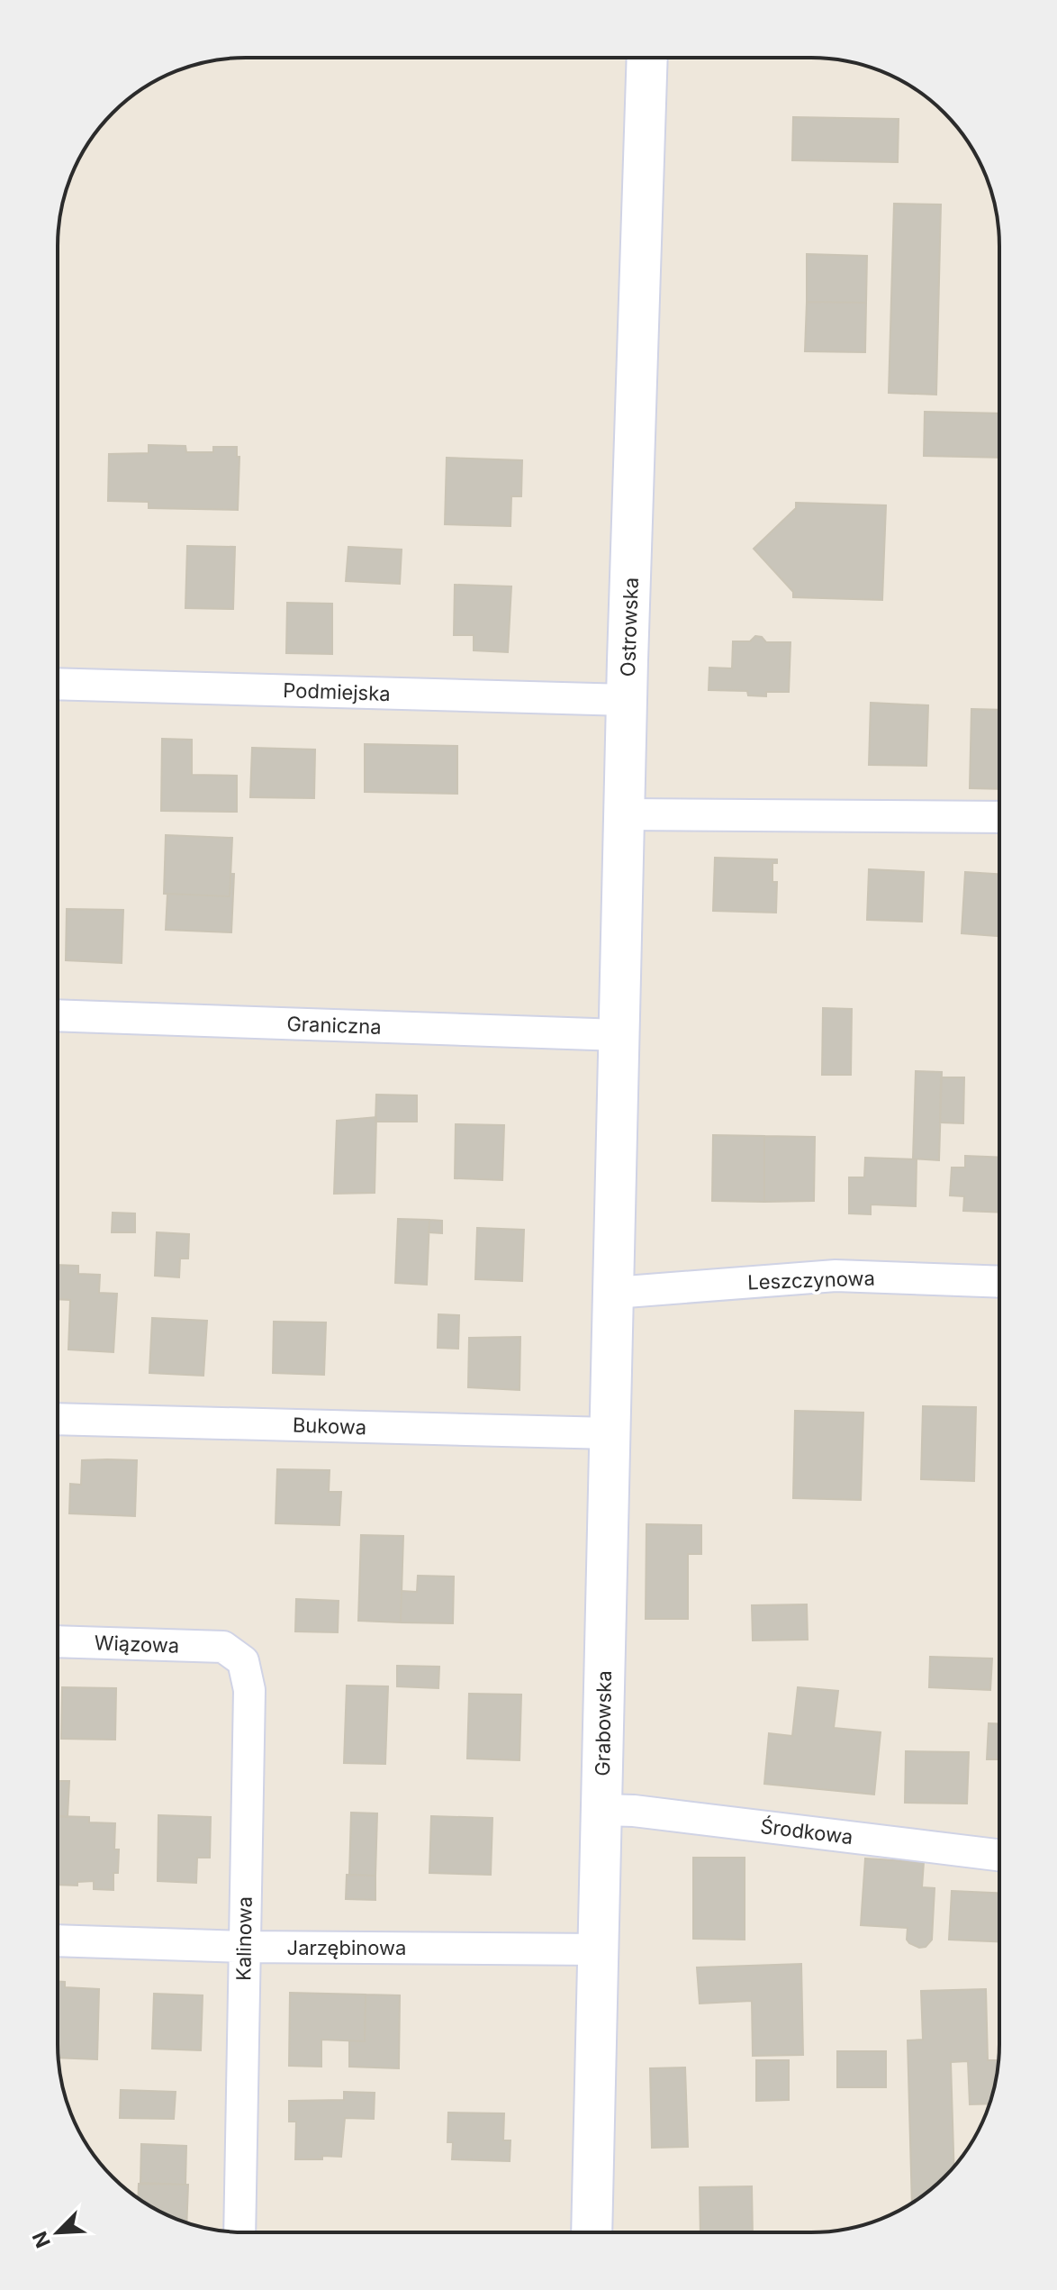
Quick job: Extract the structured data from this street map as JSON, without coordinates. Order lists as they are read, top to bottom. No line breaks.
{"streets":{"street":["Ostrowska","Podmiejska","Graniczna","Leszczynowa","Bukowa","Wiązowa","Grabowska","Środkowa","Kalinowa","Jarzębinowa"]},"crossings":[["Ostrowska","Podmiejska"],["Ostrowska","Graniczna"],["Ostrowska","Grabowska"],["Leszczynowa","Grabowska"],["Bukowa","Grabowska"],["Wiązowa","Kalinowa"],["Grabowska","Środkowa"],["Grabowska","Jarzębinowa"],["Kalinowa","Jarzębinowa"]],"north":"bottom left"}
